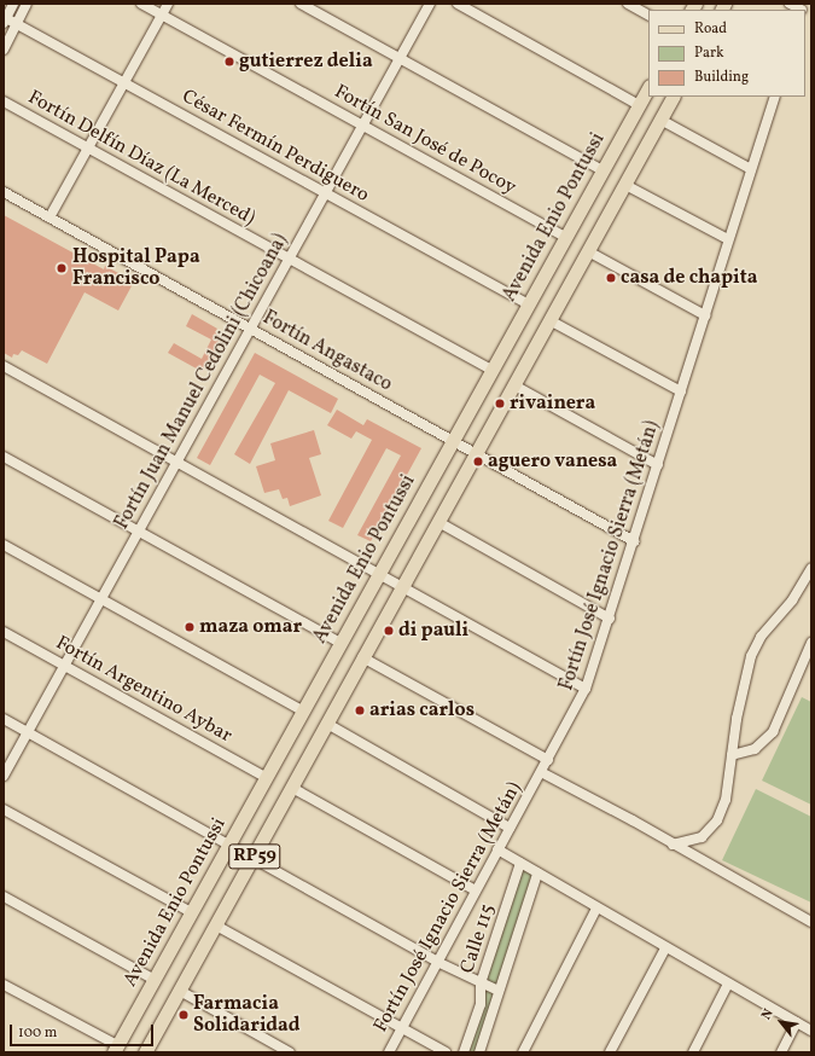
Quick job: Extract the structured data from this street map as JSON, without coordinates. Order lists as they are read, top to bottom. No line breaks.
{"streets":{"main road":["Avenida Enio Pontussi","RP59"],"street":["Fortín San José de Pocoy","César Fermín Perdiguero","Fortín Delfín Díaz (La Merced)","Fortín Angastaco","Fortín Juan Manuel Cedolini (Chicoana)","Fortín José Ignacio Sierra (Metán)","Fortín Argentino Aybar","Calle 115"]},"crossings":[["Fortín San José de Pocoy","Avenida Enio Pontussi"],["Fortín San José de Pocoy","Fortín Juan Manuel Cedolini (Chicoana)"],["César Fermín Perdiguero","Avenida Enio Pontussi"],["César Fermín Perdiguero","Fortín Juan Manuel Cedolini (Chicoana)"],["Fortín Delfín Díaz (La Merced)","Avenida Enio Pontussi"],["Fortín Delfín Díaz (La Merced)","Fortín Juan Manuel Cedolini (Chicoana)"],["Avenida Enio Pontussi","Fortín Angastaco"],["Avenida Enio Pontussi","Fortín Argentino Aybar"],["Fortín Angastaco","Fortín Juan Manuel Cedolini (Chicoana)"],["Fortín Angastaco","Fortín José Ignacio Sierra (Metán)"],["Fortín Angastaco","RP59"],["Fortín Juan Manuel Cedolini (Chicoana)","Fortín Argentino Aybar"]],"places":["gutierrez delia","Hospital Papa Francisco","casa de chapita","rivainera","aguero vanesa","maza omar","di pauli","arias carlos","Farmacia Solidaridad"],"legend":["Road","Park","Building"],"scale_bar":"100 m","north":"top left"}
